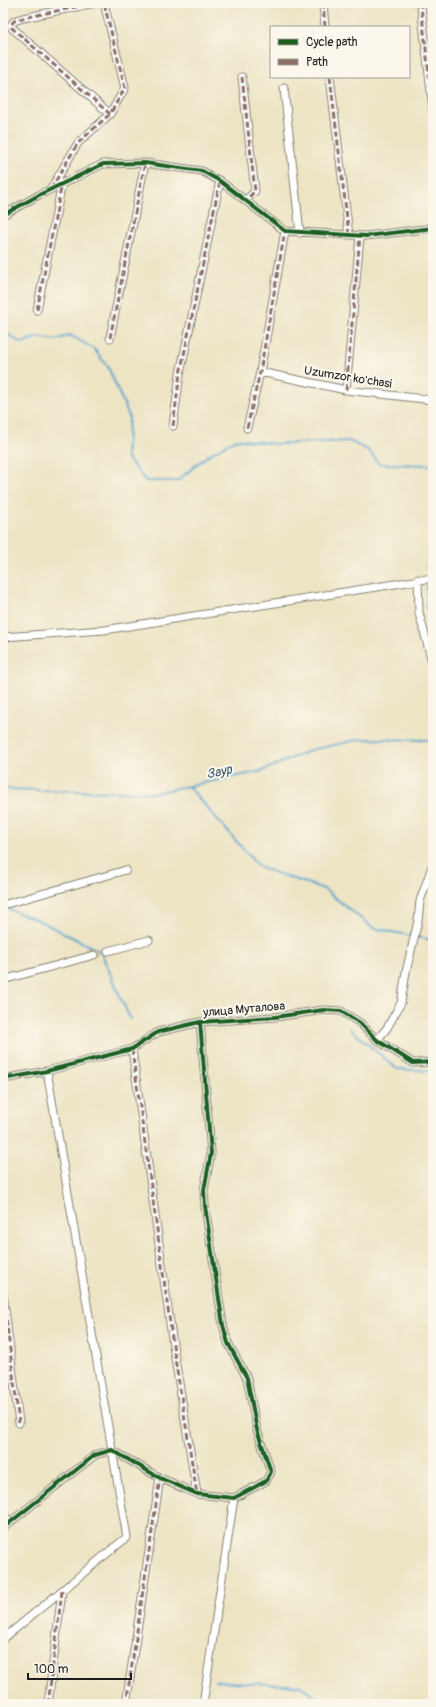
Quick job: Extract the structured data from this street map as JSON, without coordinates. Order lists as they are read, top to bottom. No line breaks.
{"streets":{"street":["Uzumzor ko'chasi","улица Муталова"]},"water":["Заур"],"legend":["Cycle path","Path"],"scale_bar":"100 m"}
